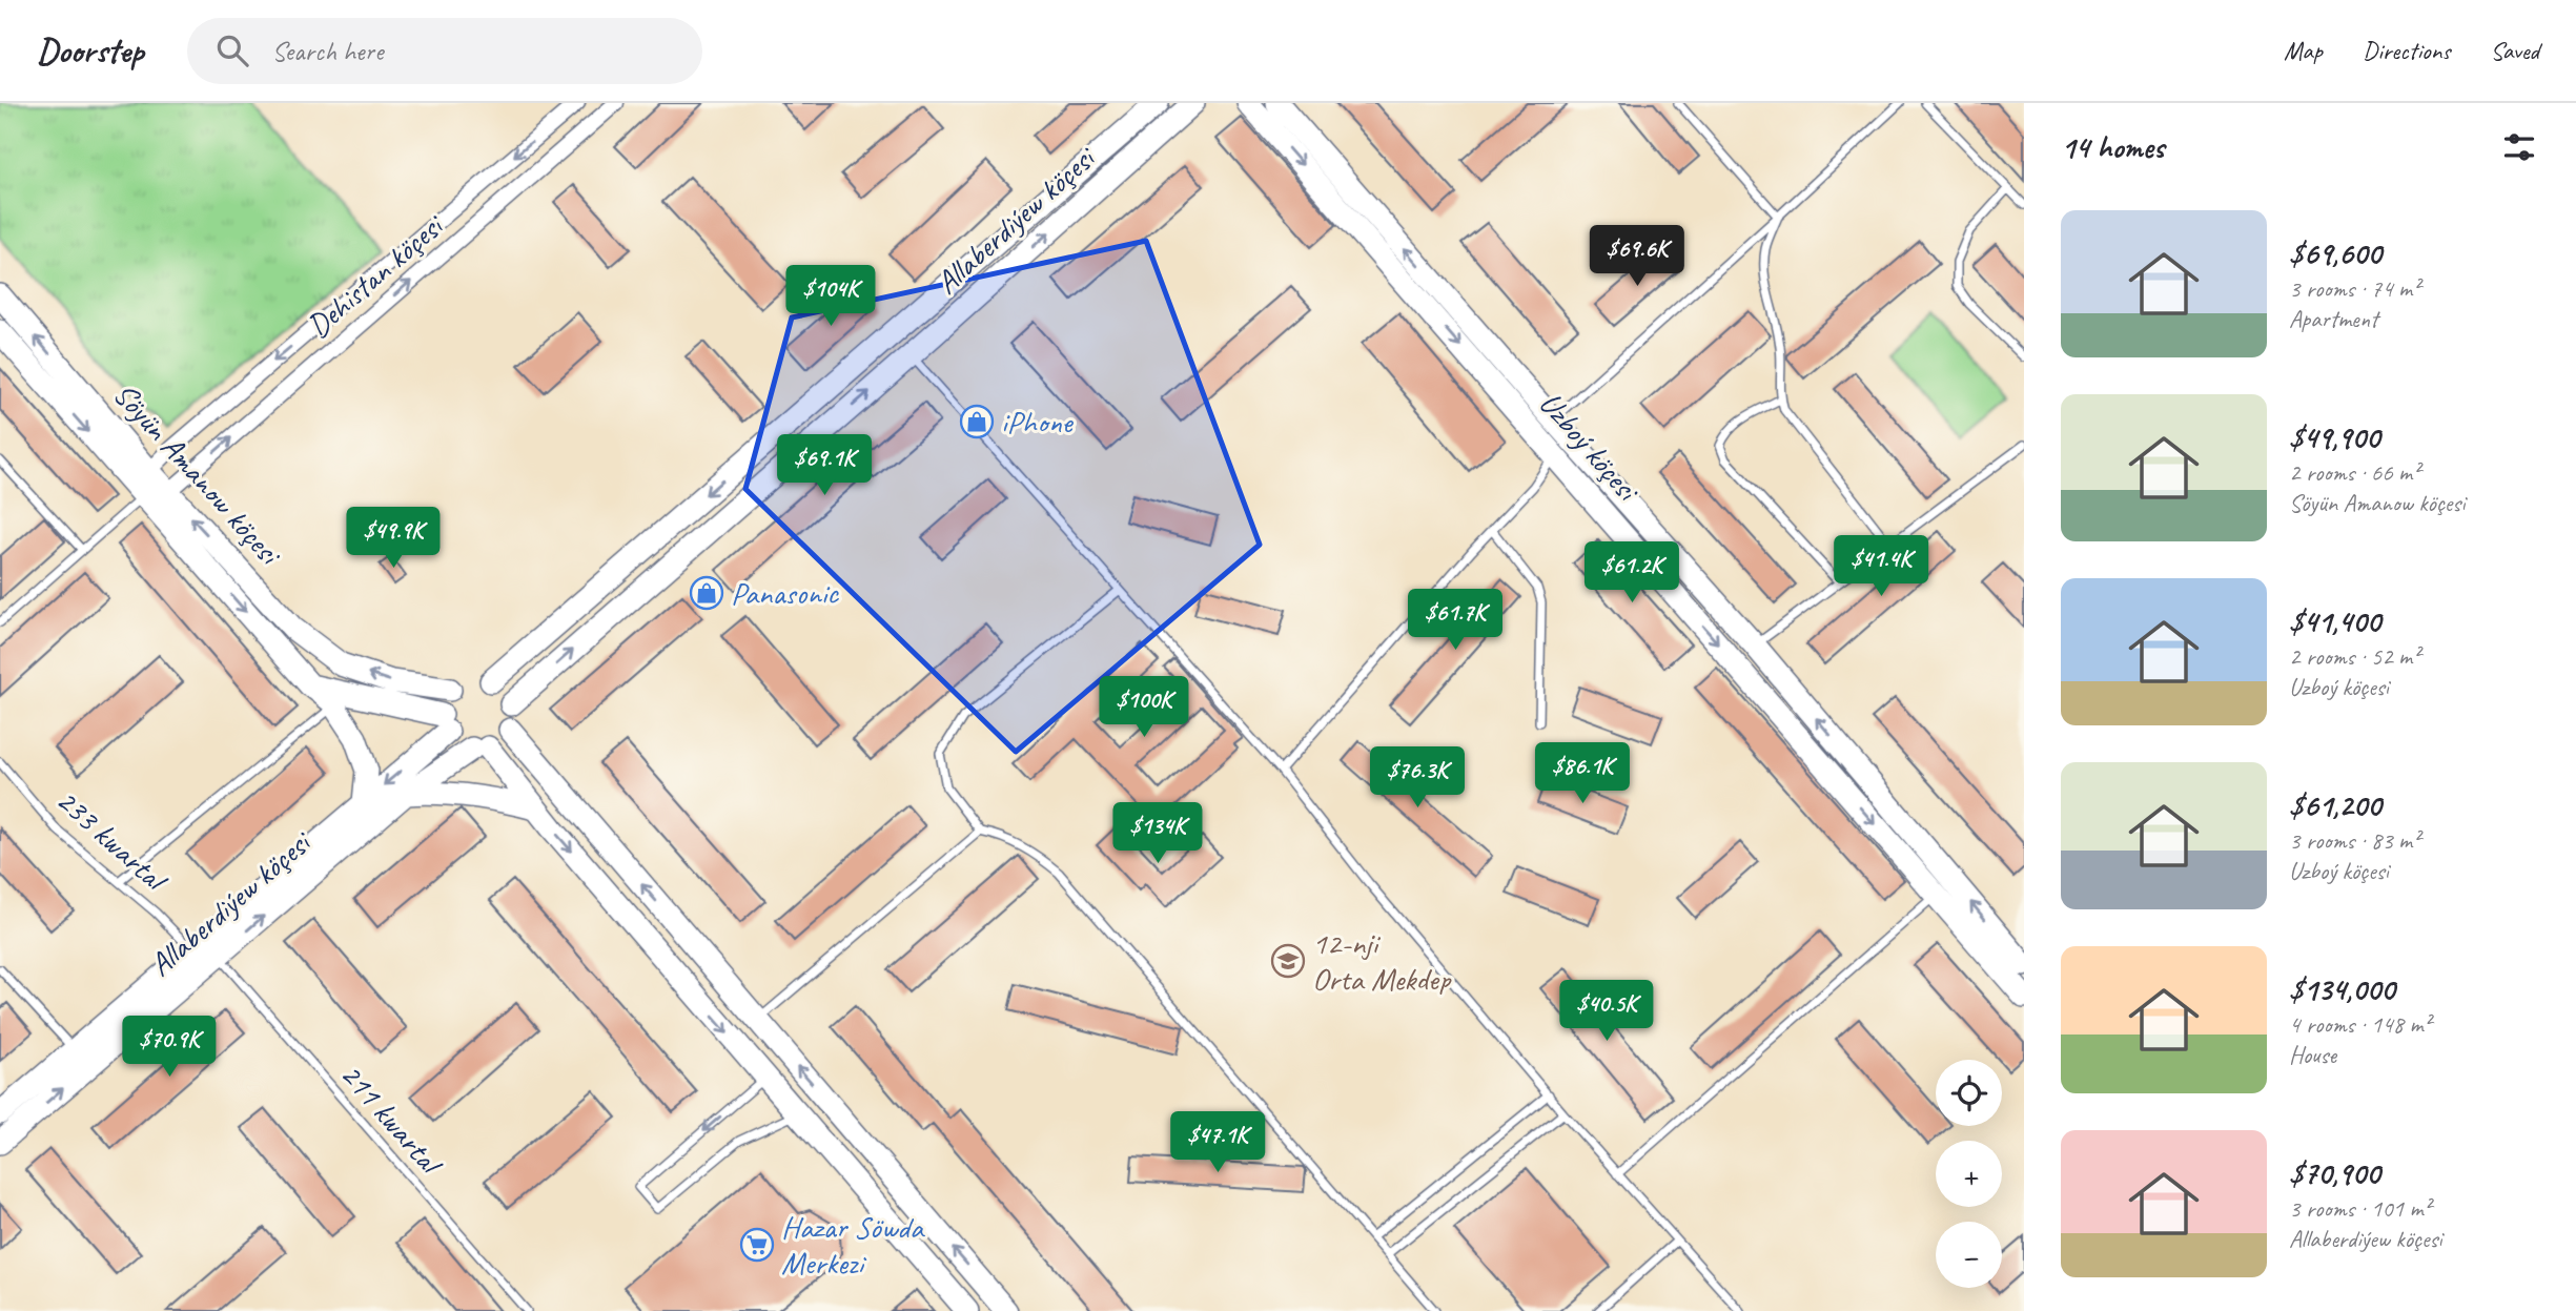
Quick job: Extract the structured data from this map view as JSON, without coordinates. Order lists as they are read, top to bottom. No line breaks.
{"streets":{"street":["Allaberdiýew köçesi","Dehistan köçesi","Uzboý köçesi","Söyün Amanow köçesi"],"lane":["233 kwartal","211 kwartal"]},"crossings":[["Allaberdiýew köçesi","Söyün Amanow köçesi"],["Allaberdiýew köçesi","233 kwartal"],["Allaberdiýew köçesi","211 kwartal"],["Dehistan köçesi","Söyün Amanow köçesi"]],"places":{"shop":["iPhone","Panasonic"],"school or university":["12-nji Orta Mekdep"],"supermarket":["Hazar Söwda Merkezi"]},"page":{"header":"Doorstep","search":"Search here","nav":["Map","Directions","Saved"],"heading":"14 homes","list":[{"name":"$69,600","note":"3 rooms · 74 m² · Apartment"},{"name":"$49,900","note":"2 rooms · 66 m² · Söyün Amanow köçesi"},{"name":"$41,400","note":"2 rooms · 52 m² · Uzboý köçesi"},{"name":"$61,200","note":"3 rooms · 83 m² · Uzboý köçesi"},{"name":"$134,000","note":"4 rooms · 148 m² · House"},{"name":"$70,900","note":"3 rooms · 101 m² · Allaberdiýew köçesi"}],"price":["$69.6K","$104K","$69.1K","$49.9K","$41.4K","$61.2K","$61.7K","$100K","$86.1K","$76.3K","$134K","$40.5K","$70.9K","$47.1K"],"map_buttons":["+","−"]}}
